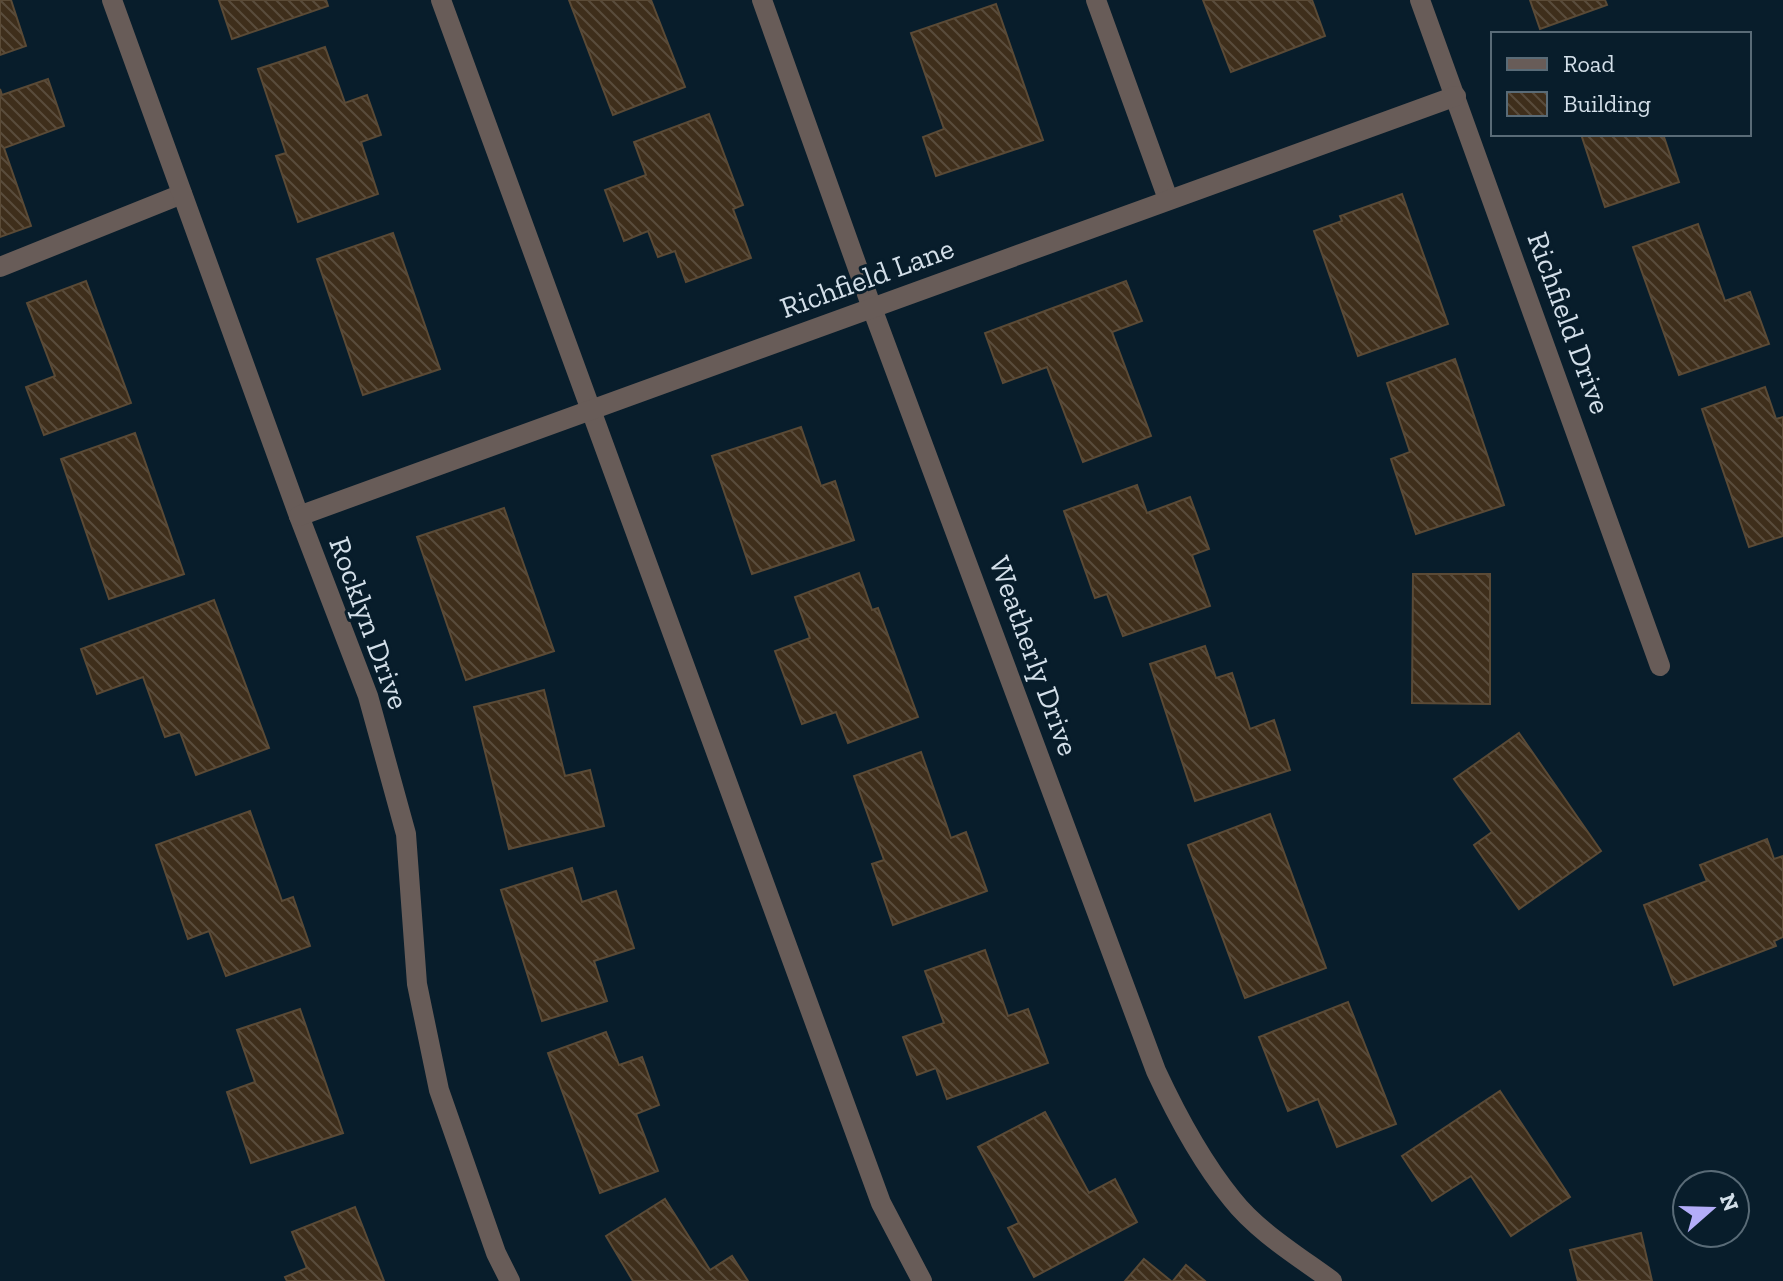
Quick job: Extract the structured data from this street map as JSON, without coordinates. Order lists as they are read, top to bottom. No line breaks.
{"streets":{"street":["Richfield Lane","Richfield Drive","Rocklyn Drive","Weatherly Drive"]},"crossings":[["Richfield Lane","Richfield Drive"],["Richfield Lane","Rocklyn Drive"],["Richfield Lane","Weatherly Drive"]],"legend":["Road","Building"],"north":"right"}
